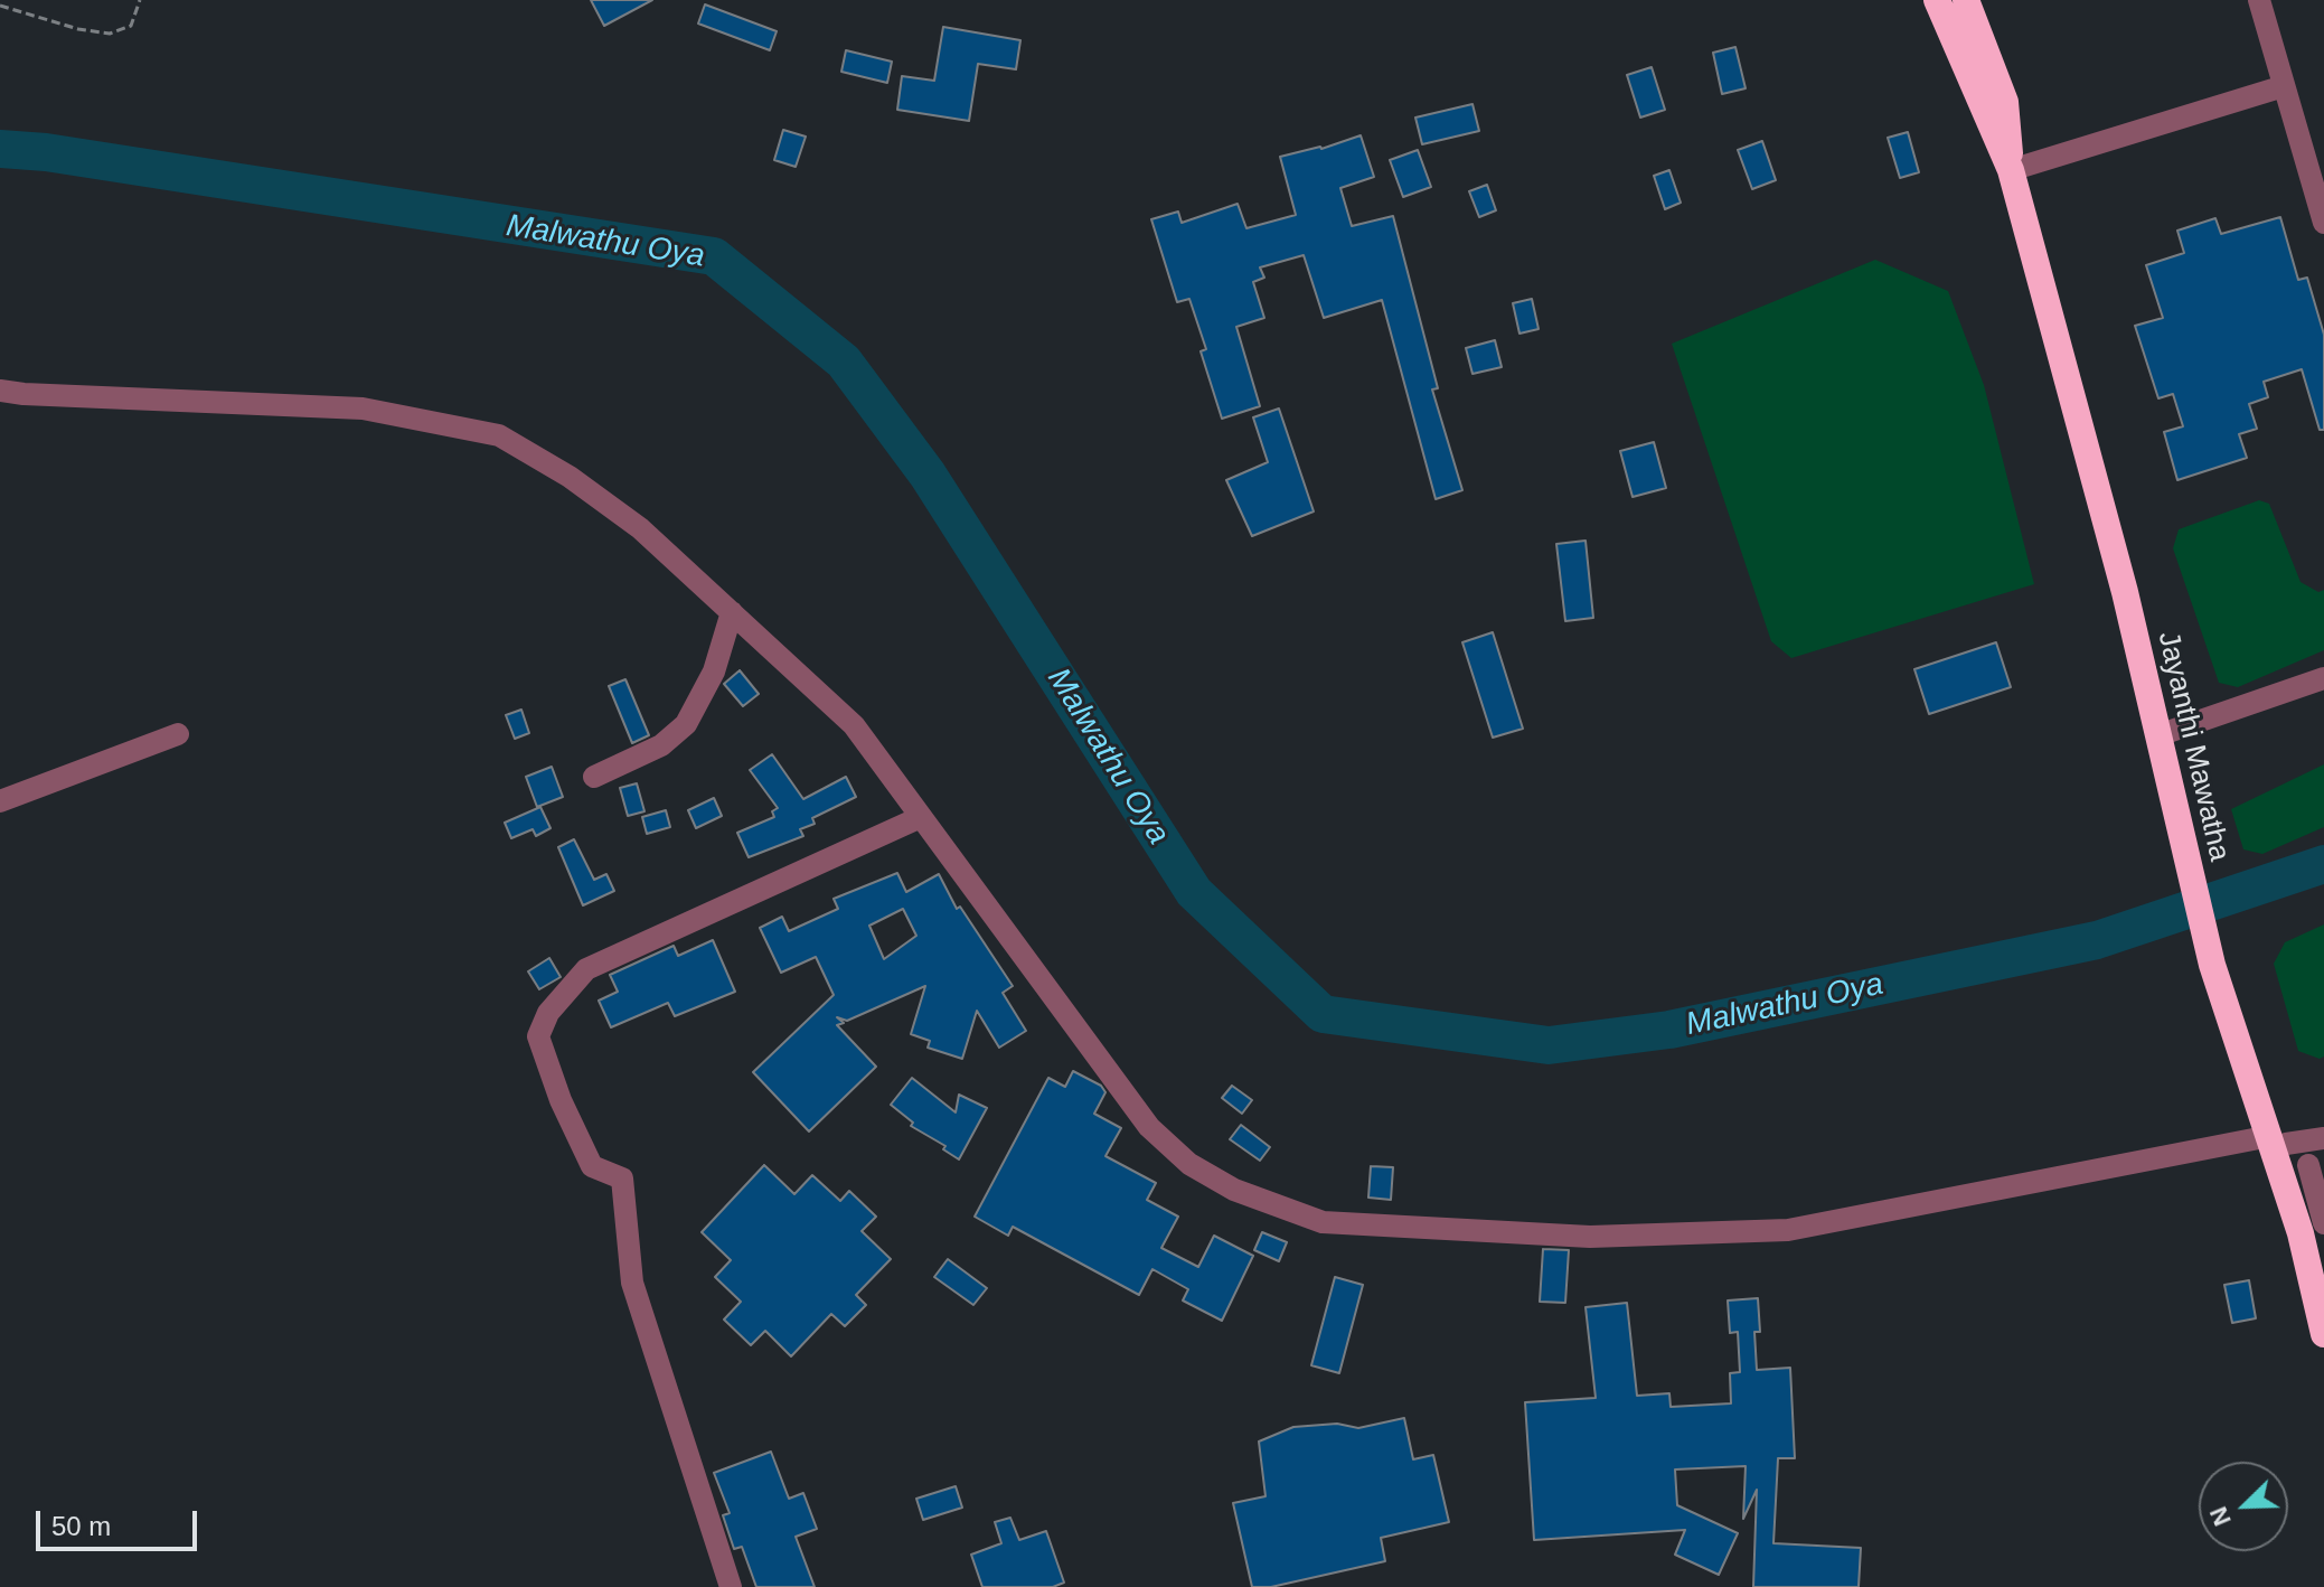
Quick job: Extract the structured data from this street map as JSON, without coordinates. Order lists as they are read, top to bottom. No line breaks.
{"streets":{"highway":["Jayanthi Mawatha"]},"water":["Malwathu Oya"],"scale_bar":"50 m","north":"bottom left"}
